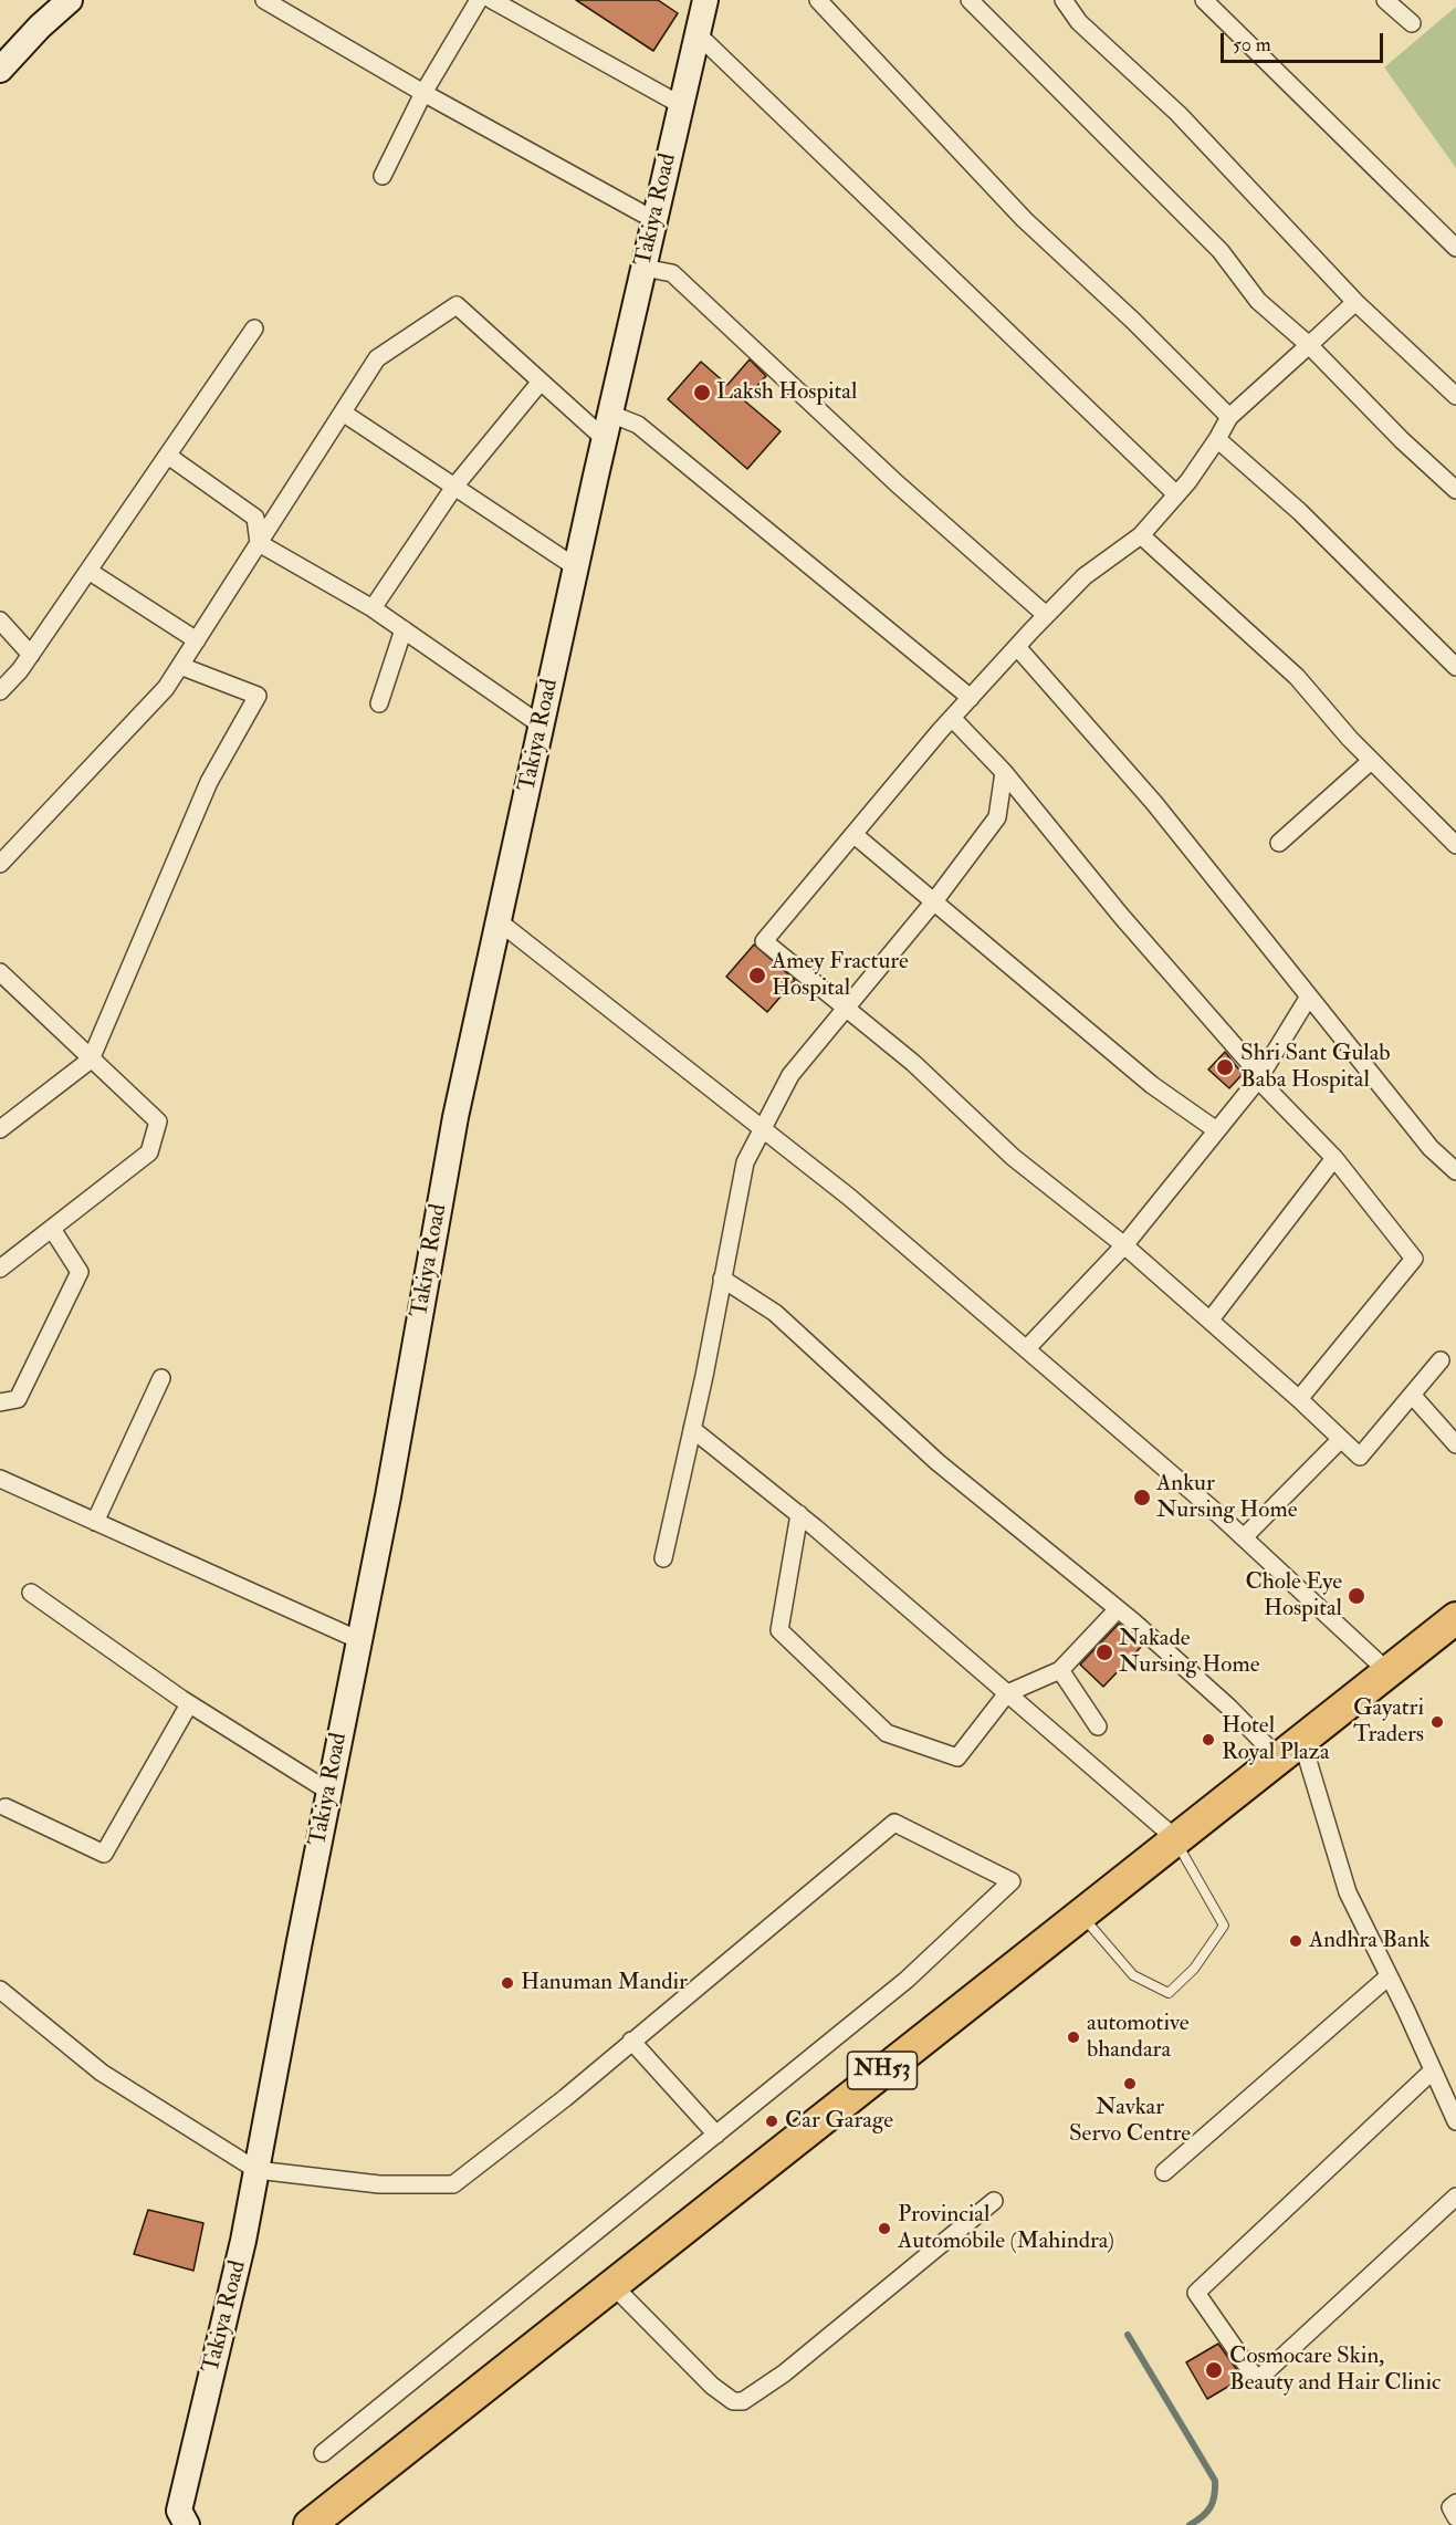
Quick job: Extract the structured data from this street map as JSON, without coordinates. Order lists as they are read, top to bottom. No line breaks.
{"streets":{"highway":["NH53"],"main road":["Takiya Road"]},"places":["Laksh Hospital","Amey Fracture Hospital","Shri Sant Gulab Baba Hospital","Ankur Nursing Home","Chole Eye Hospital","Nakade Nursing Home","Gayatri Traders","Hotel Royal Plaza","Andhra Bank","Hanuman Mandir","automotive bhandara","Navkar Servo Centre","Car Garage","Provincial Automobile (Mahindra)","Cosmocare Skin, Beauty and Hair Clinic"],"scale_bar":"50 m"}
